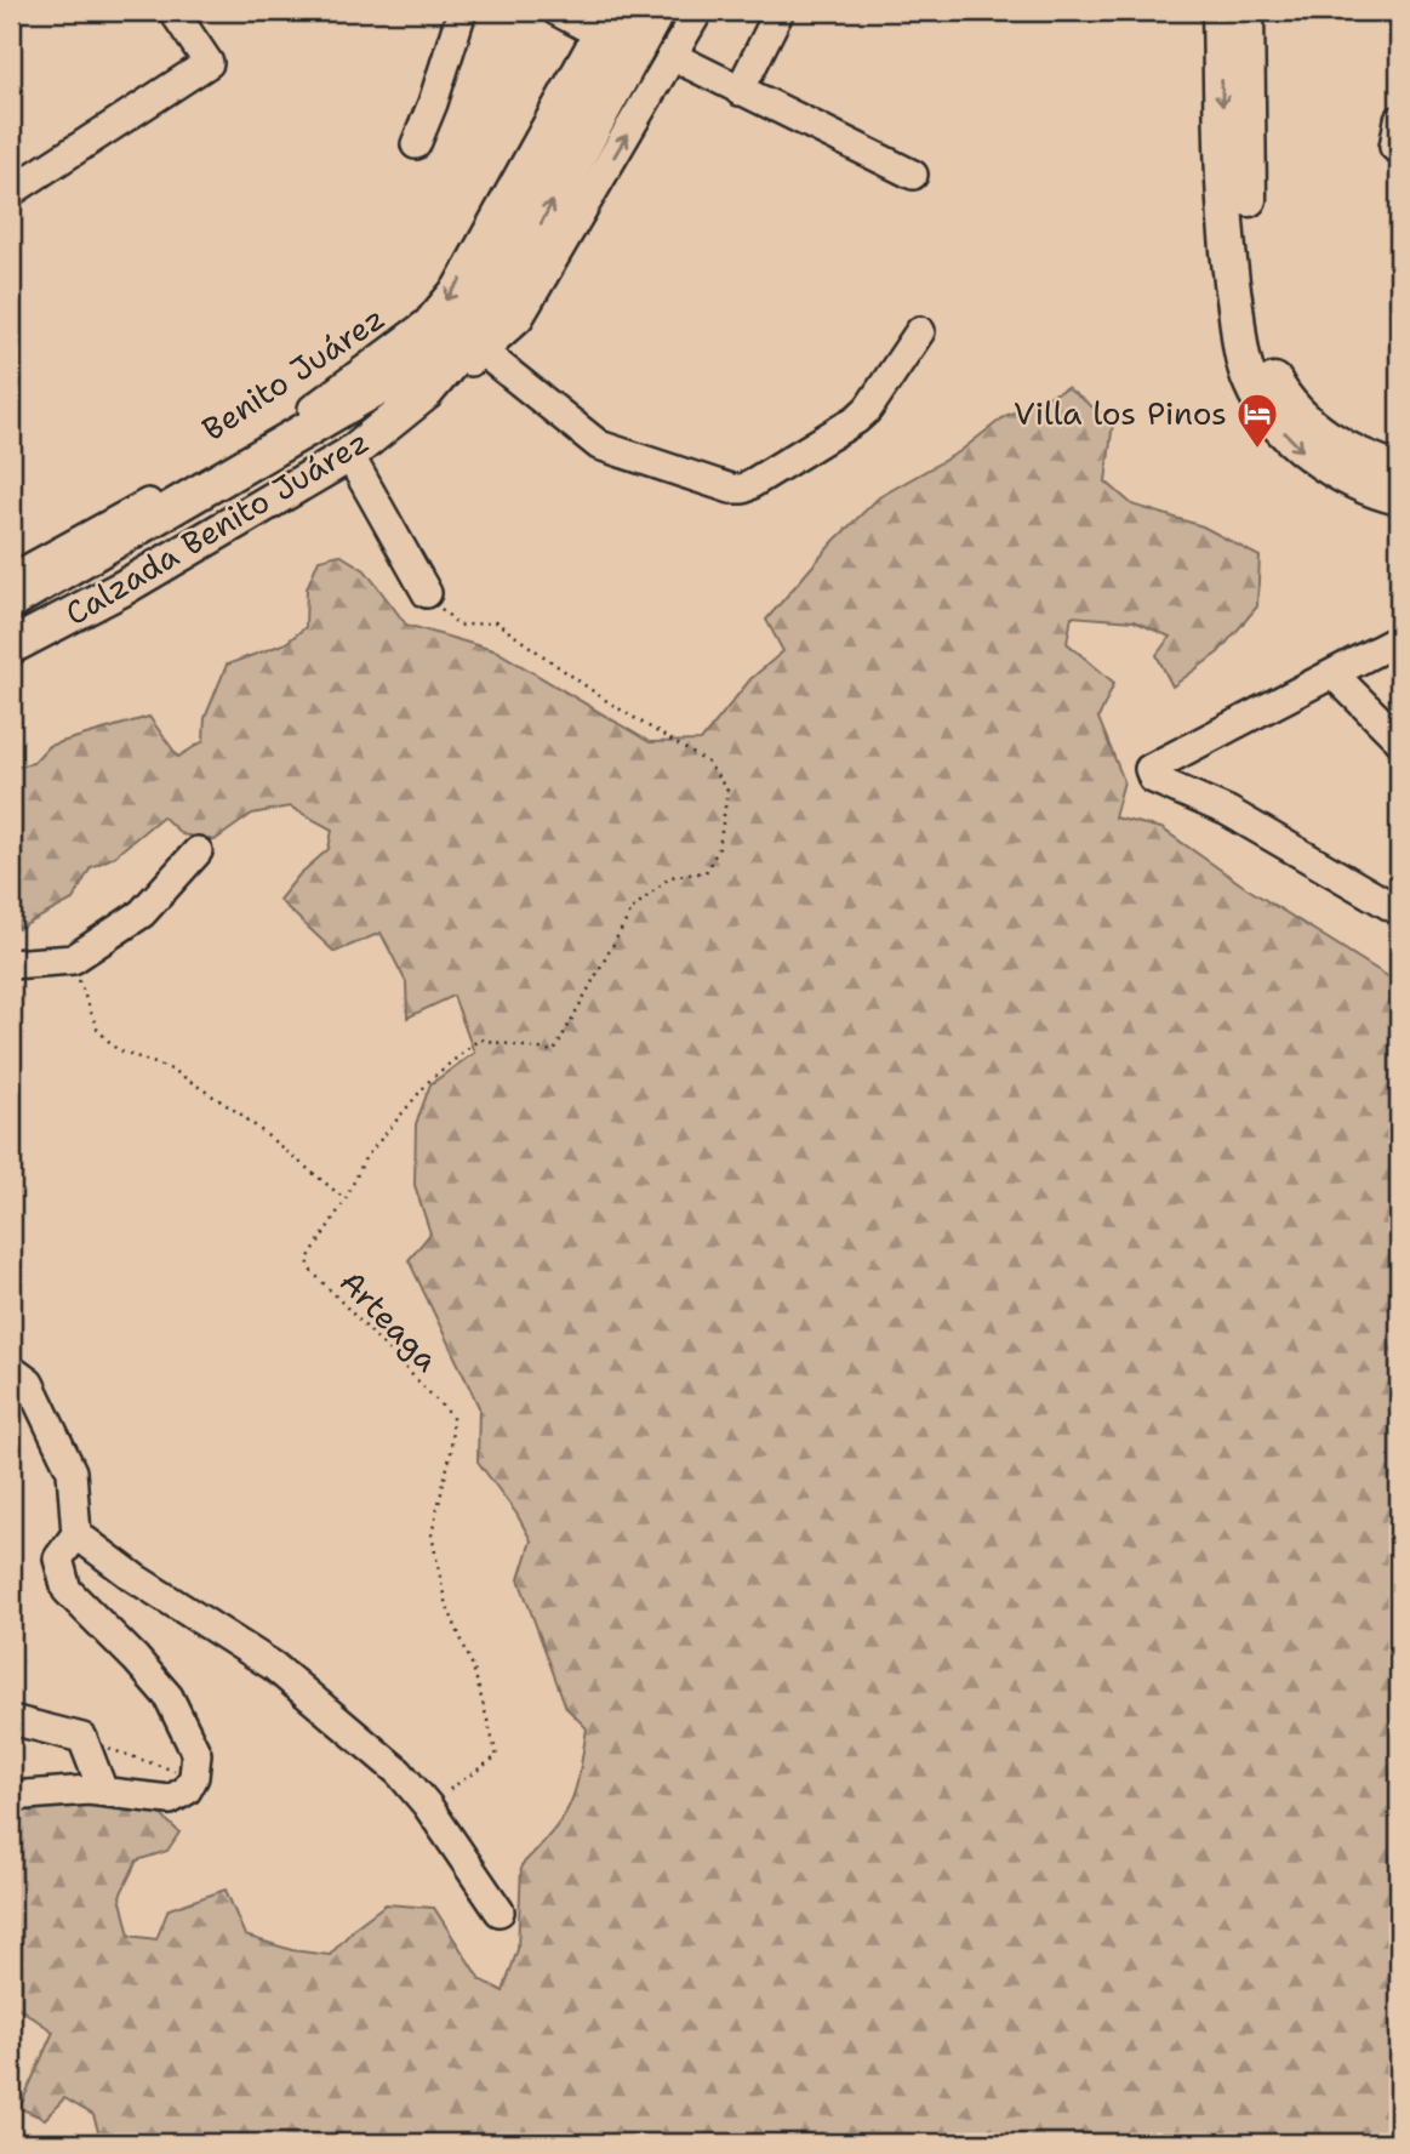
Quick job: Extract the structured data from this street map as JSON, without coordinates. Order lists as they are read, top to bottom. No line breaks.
{"streets":{"main road":["Calzada Benito Juárez"],"street":["Benito Juárez"],"path":["Arteaga"]},"places":{"hotel":["Villa los Pinos"]}}
